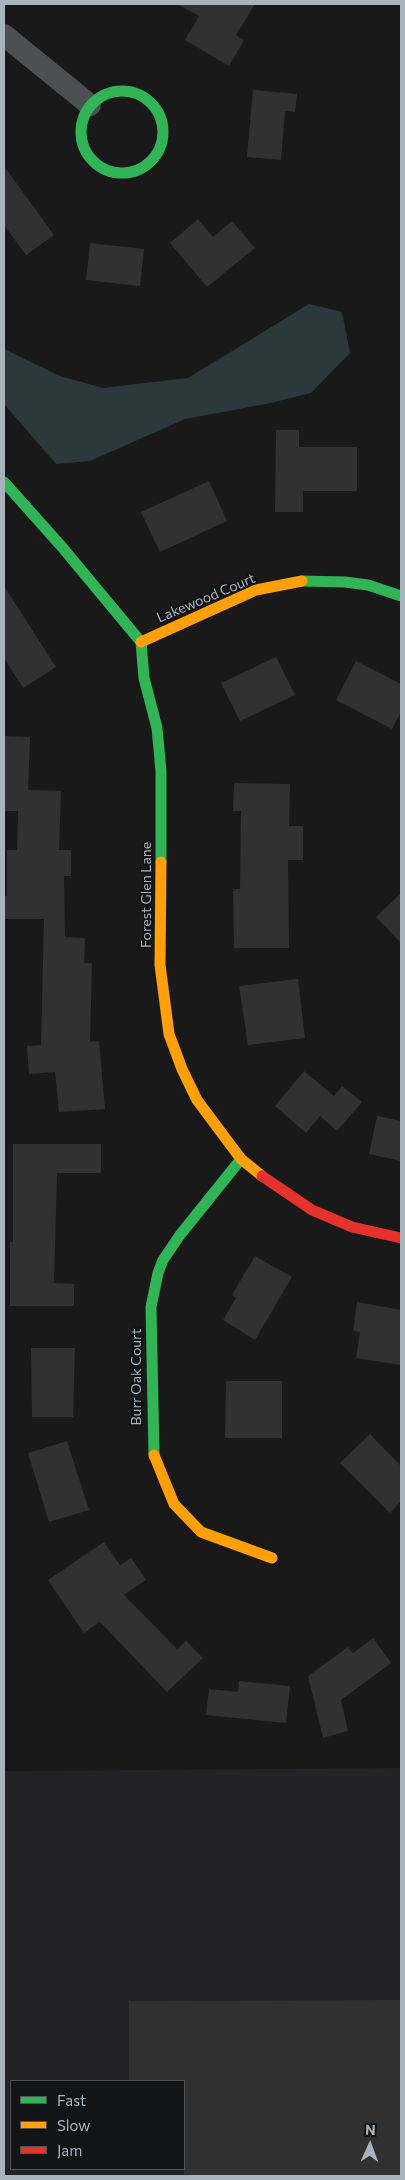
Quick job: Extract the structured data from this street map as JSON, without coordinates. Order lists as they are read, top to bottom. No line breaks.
{"streets":{"street":["Lakewood Court","Forest Glen Lane","Burr Oak Court"]},"crossings":[["Lakewood Court","Forest Glen Lane"],["Forest Glen Lane","Burr Oak Court"]],"legend":["Fast","Slow","Jam"],"north":"top"}
